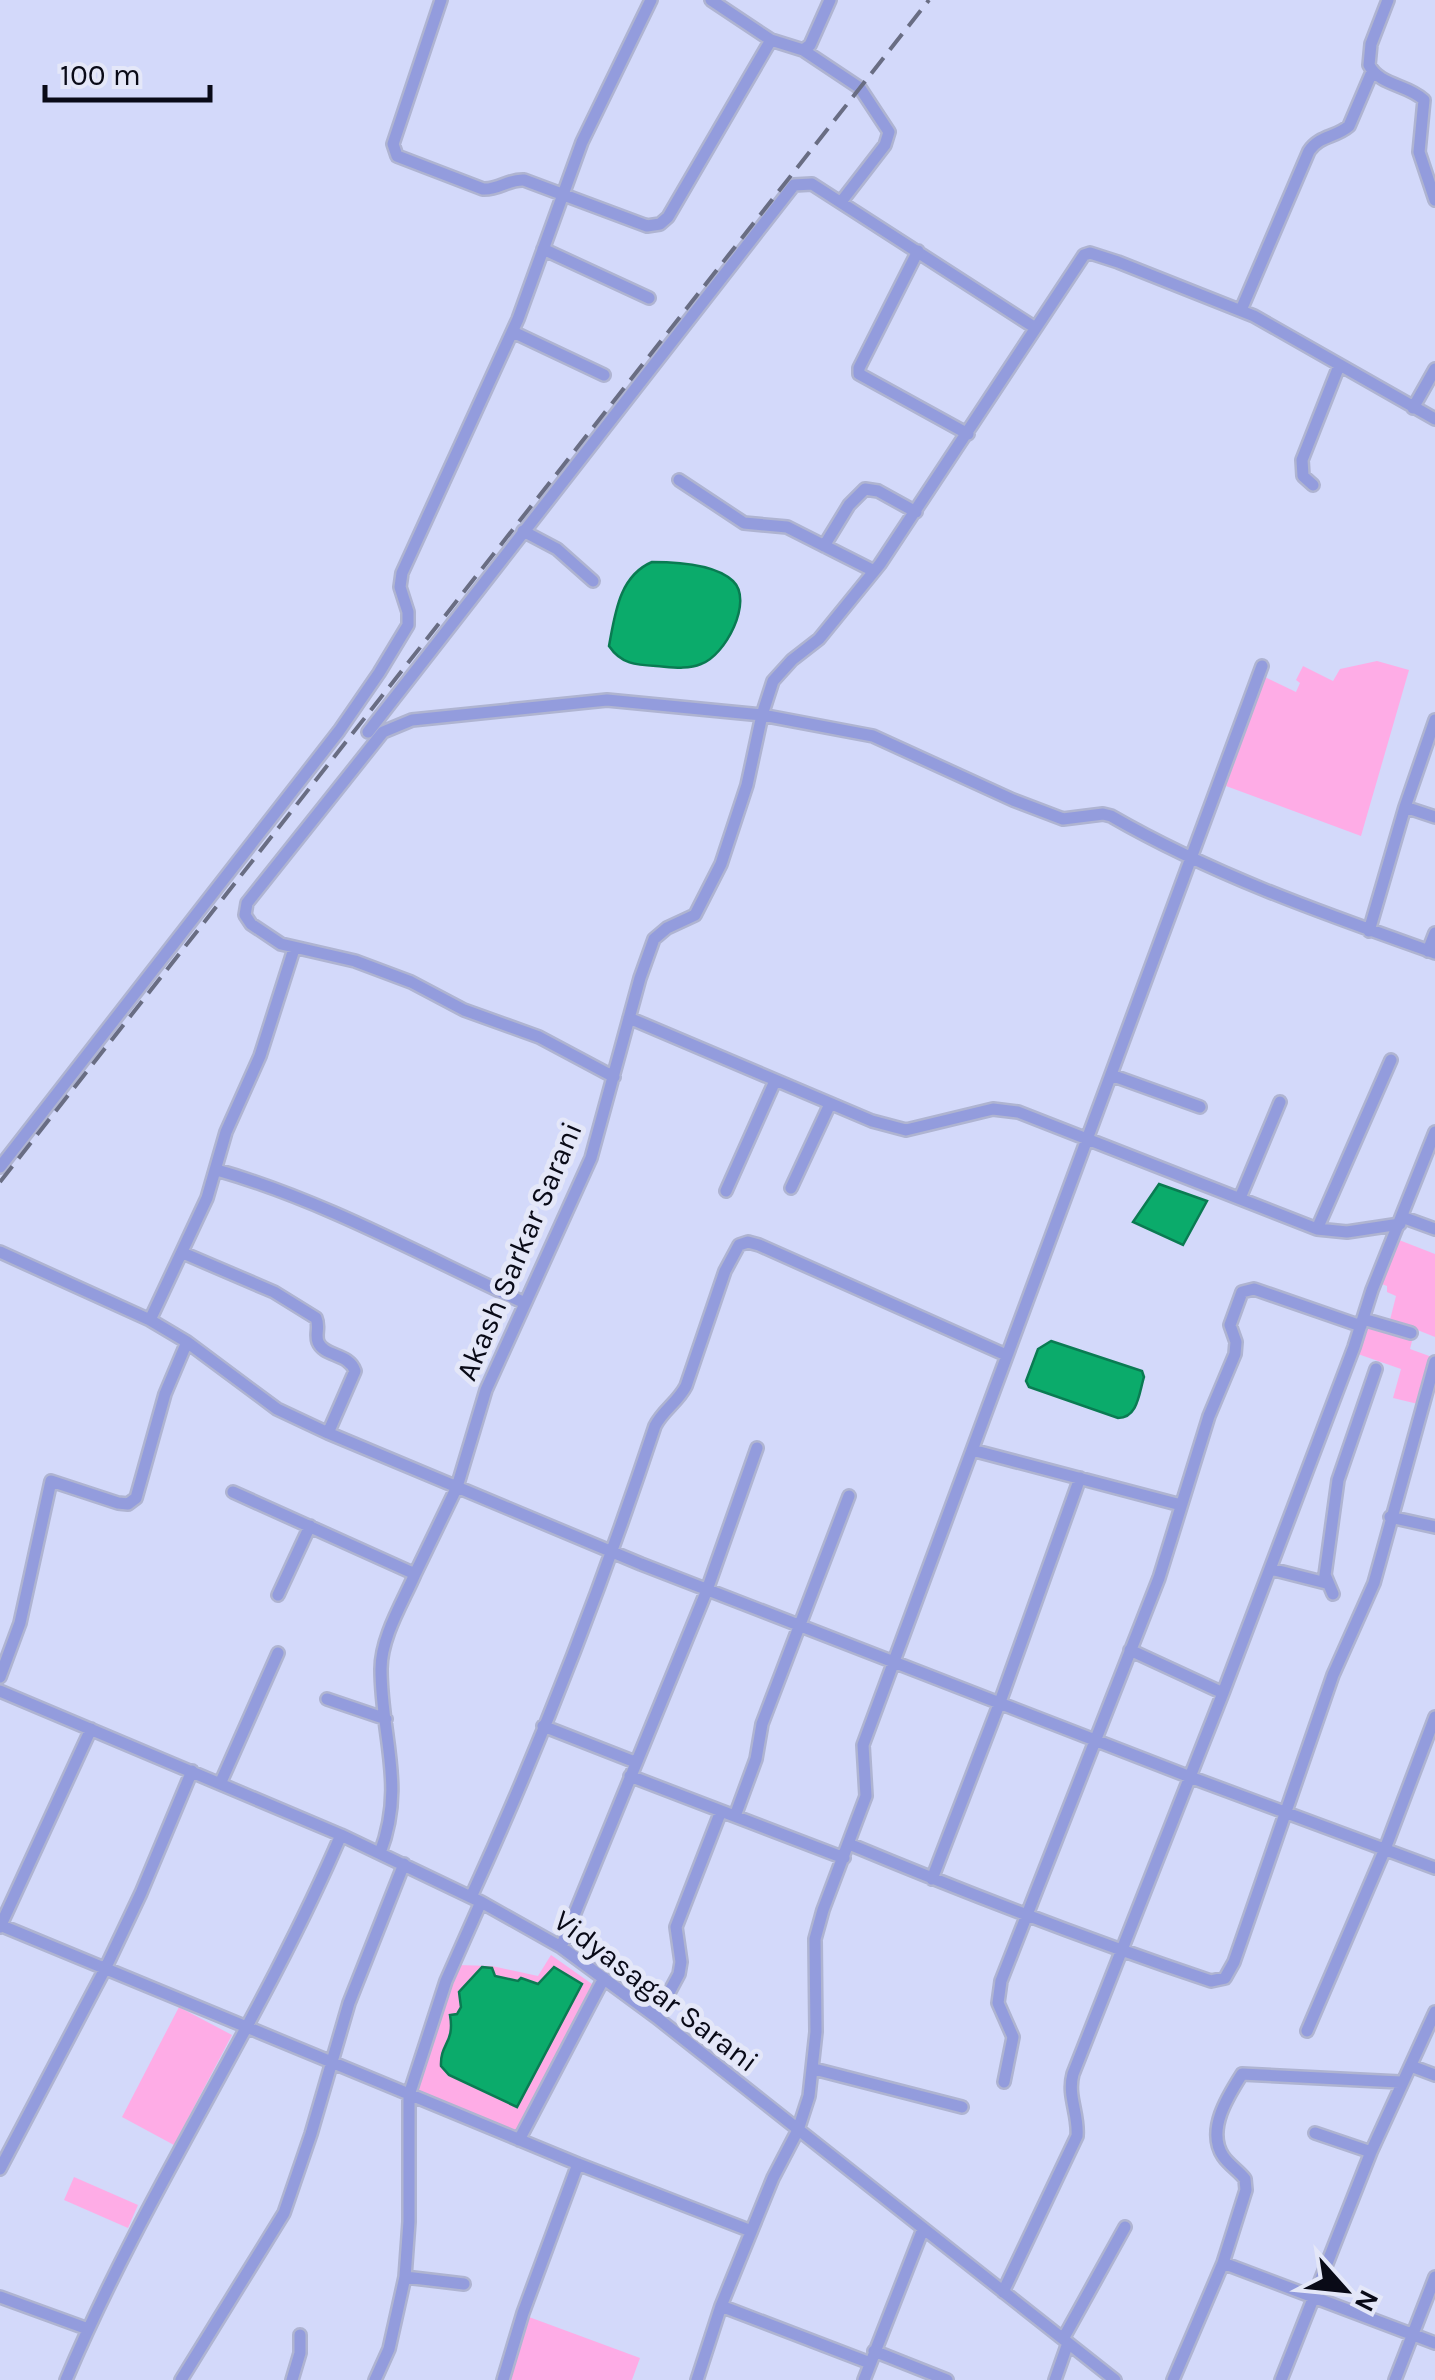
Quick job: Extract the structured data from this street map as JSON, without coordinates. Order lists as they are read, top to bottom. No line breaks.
{"streets":{"street":["Akash Sarkar Sarani","Vidyasagar Sarani"]},"crossings":[["Akash Sarkar Sarani","Vidyasagar Sarani"]],"scale_bar":"100 m","north":"bottom right"}
